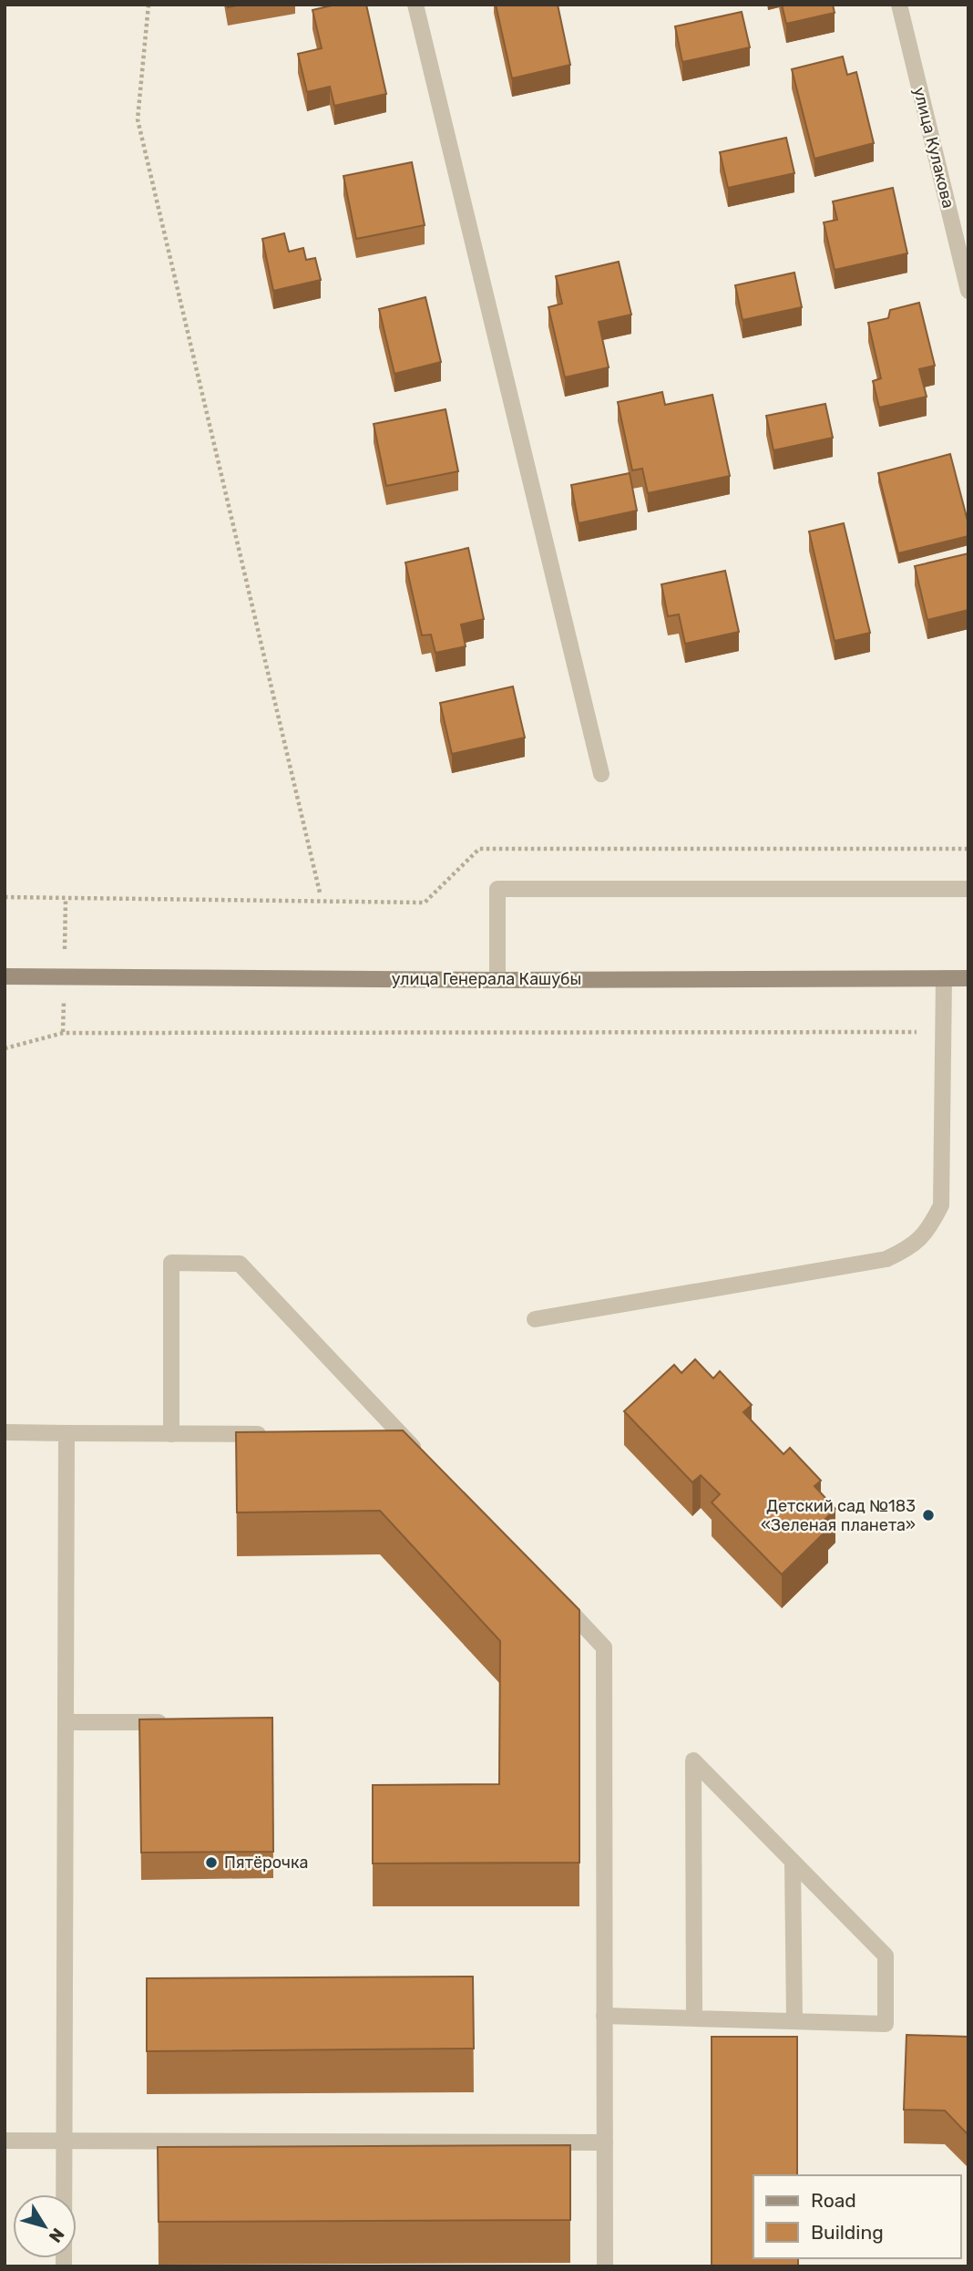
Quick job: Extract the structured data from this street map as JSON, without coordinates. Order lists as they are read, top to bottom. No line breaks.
{"streets":{"street":["улица Кулакова","улица Генерала Кашубы"]},"places":["Детский сад №183 «Зеленая планета»","Пятёрочка"],"legend":["Road","Building"],"north":"bottom right"}
